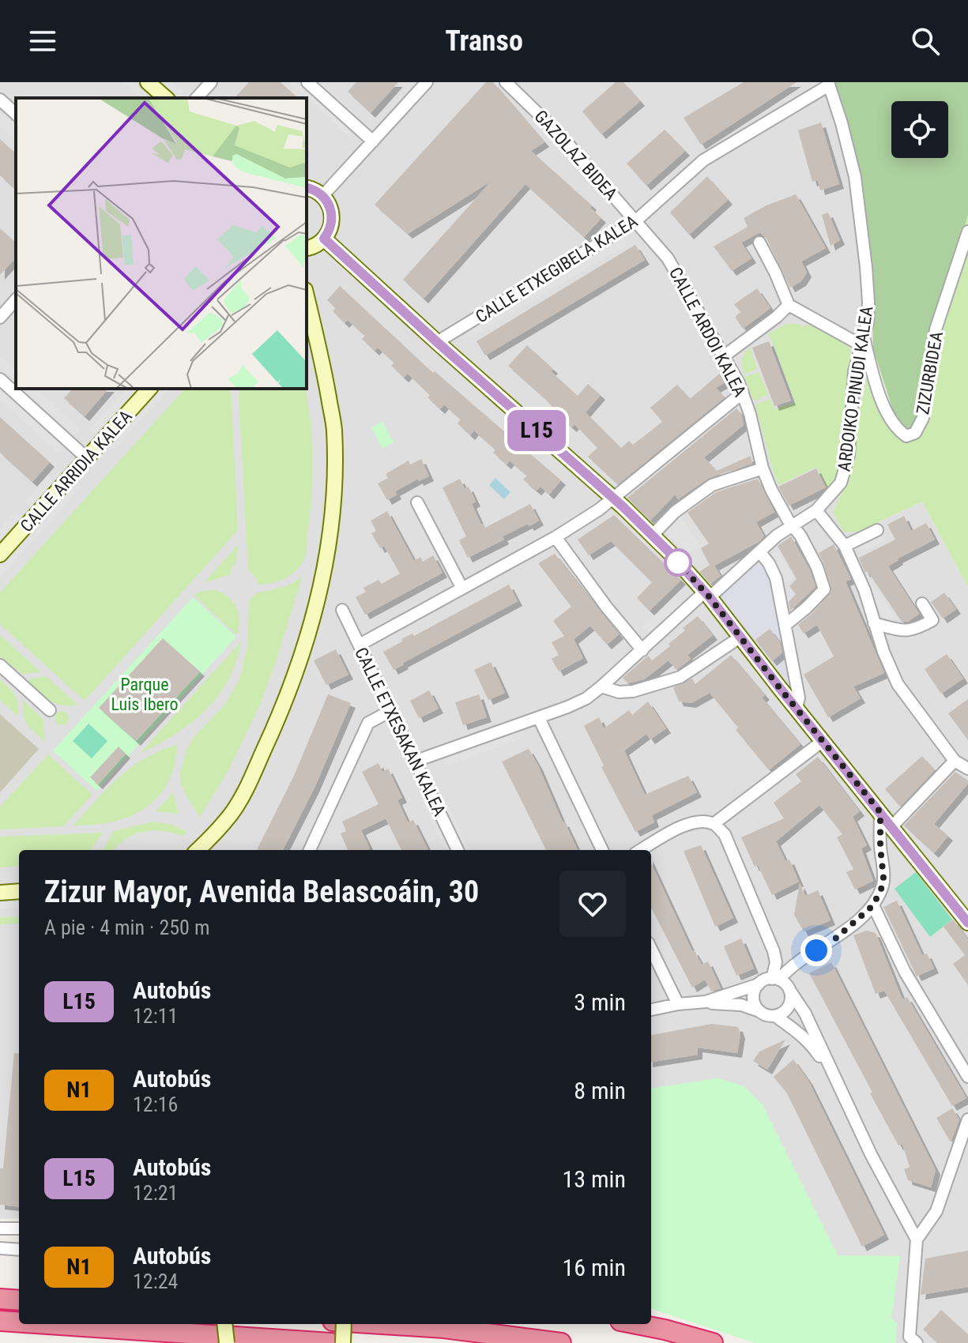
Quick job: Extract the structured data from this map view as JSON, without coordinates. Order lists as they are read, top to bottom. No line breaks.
{"streets":{"street":["GAZOLAZ BIDEA","CALLE ETXEGIBELA KALEA","CALLE ARDOI KALEA","ZIZURBIDEA","ARDOIKO PINUDI KALEA","CALLE ARRIDIA KALEA","CALLE ETXESAKAN KALEA"]},"crossings":[["GAZOLAZ BIDEA","CALLE ETXEGIBELA KALEA"],["GAZOLAZ BIDEA","CALLE ARDOI KALEA"],["CALLE ETXEGIBELA KALEA","ARDOIKO PINUDI KALEA"],["CALLE ARDOI KALEA","ARDOIKO PINUDI KALEA"],["ZIZURBIDEA","ARDOIKO PINUDI KALEA"],["ARDOIKO PINUDI KALEA","CALLE ETXESAKAN KALEA"]],"parks":["Parque Luis Ibero"],"lines":["bus line L15"],"page":{"header":"Transo","on_map":"L15","heading":["Zizur Mayor, Avenida Belascoáin, 30","A pie · 4 min · 250 m"],"list":[{"mark":"L15","name":"Autobús","note":"12:11","value":"3 min"},{"mark":"N1","name":"Autobús","note":"12:16","value":"8 min"},{"mark":"L15","name":"Autobús","note":"12:21","value":"13 min"},{"mark":"N1","name":"Autobús","note":"12:24","value":"16 min"}]}}
